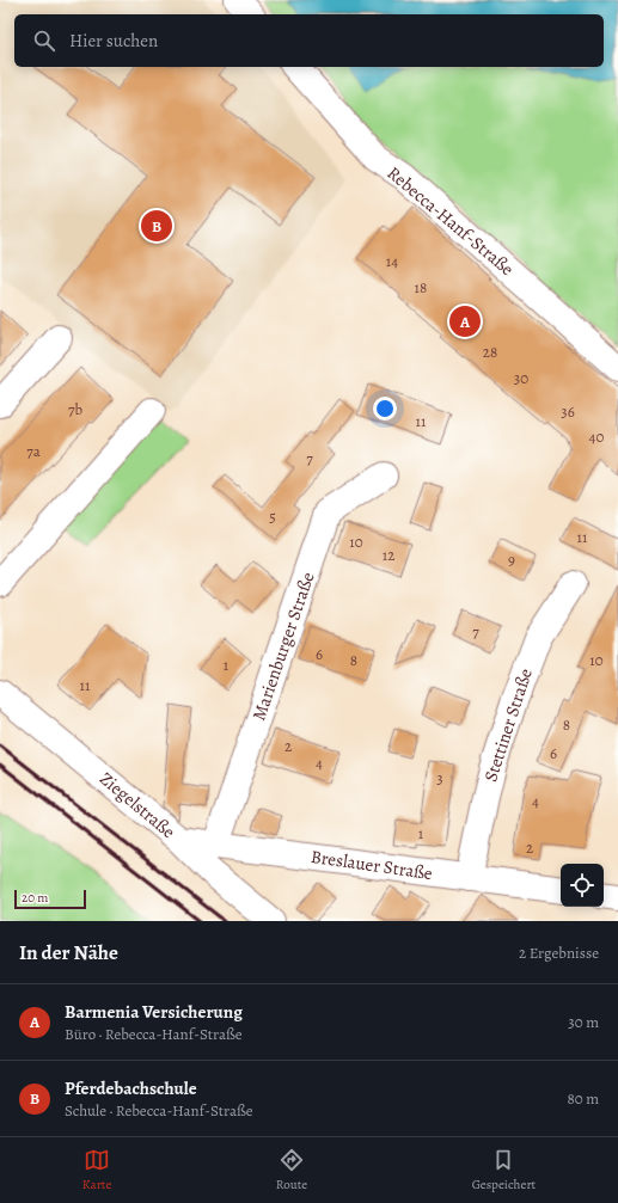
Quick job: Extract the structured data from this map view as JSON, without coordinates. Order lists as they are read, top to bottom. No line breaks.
{"streets":{"street":["Rebecca-Hanf-Straße","Marienburger Straße","Stettiner Straße","Ziegelstraße","Breslauer Straße"]},"crossings":[["Marienburger Straße","Breslauer Straße"],["Stettiner Straße","Breslauer Straße"],["Ziegelstraße","Breslauer Straße"]],"house_numbers":["14","18","28","30","7b","36","11","40","7a","7","5","11","10","12","9","7","6","8","10","1","11","8","2","6","4","3","4","1","2"],"scale_bar":"20 m","page":{"search":"Hier suchen","pins":["B","A"],"scale":"20 m","heading":["In der Nähe","2 Ergebnisse"],"list":[{"mark":"A","name":"Barmenia Versicherung","note":"Büro · Rebecca-Hanf-Straße","value":"30 m"},{"mark":"B","name":"Pferdebachschule","note":"Schule · Rebecca-Hanf-Straße","value":"80 m"}],"nav":["Karte","Route","Gespeichert"]}}
